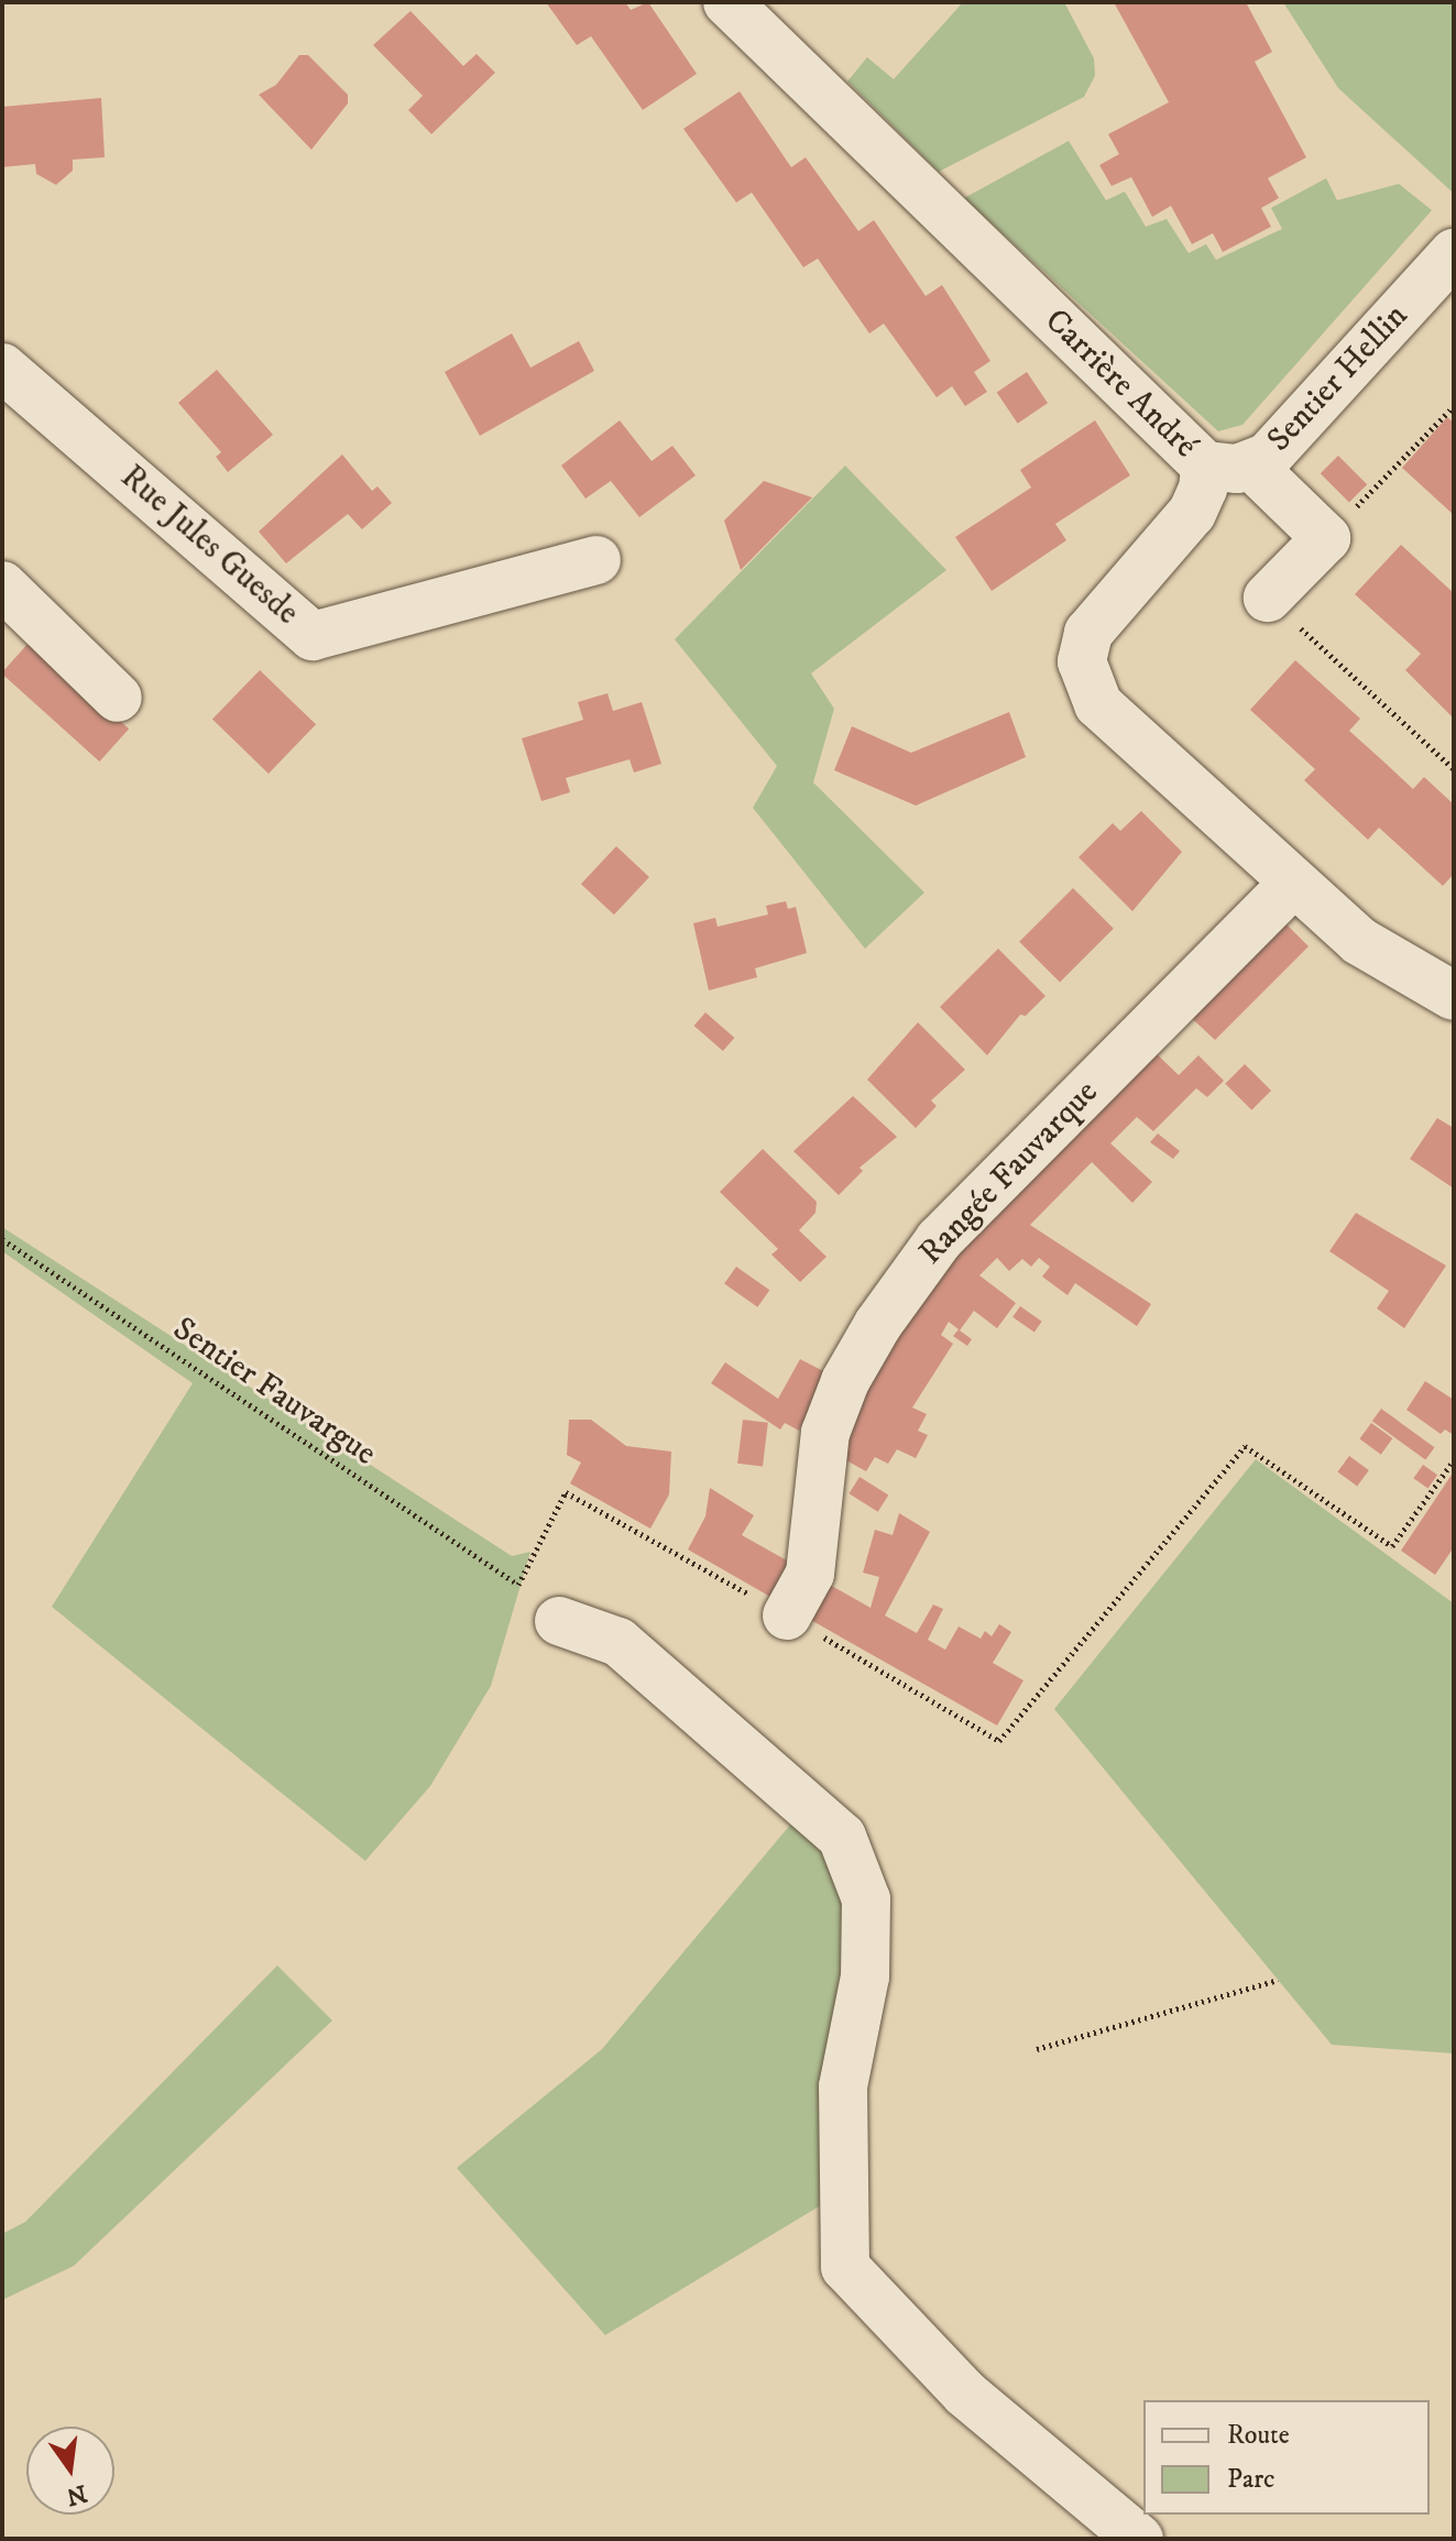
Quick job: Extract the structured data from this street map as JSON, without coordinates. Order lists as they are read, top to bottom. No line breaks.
{"streets":{"street":["Sentier Hellin","Carrière André","Rue Jules Guesde","Rangée Fauvarque"],"path":["Sentier Fauvargue"]},"crossings":[["Sentier Hellin","Carrière André"],["Carrière André","Rangée Fauvarque"],["Rangée Fauvarque","Sentier Fauvargue"]],"legend":["Route","Parc"],"north":"bottom"}
